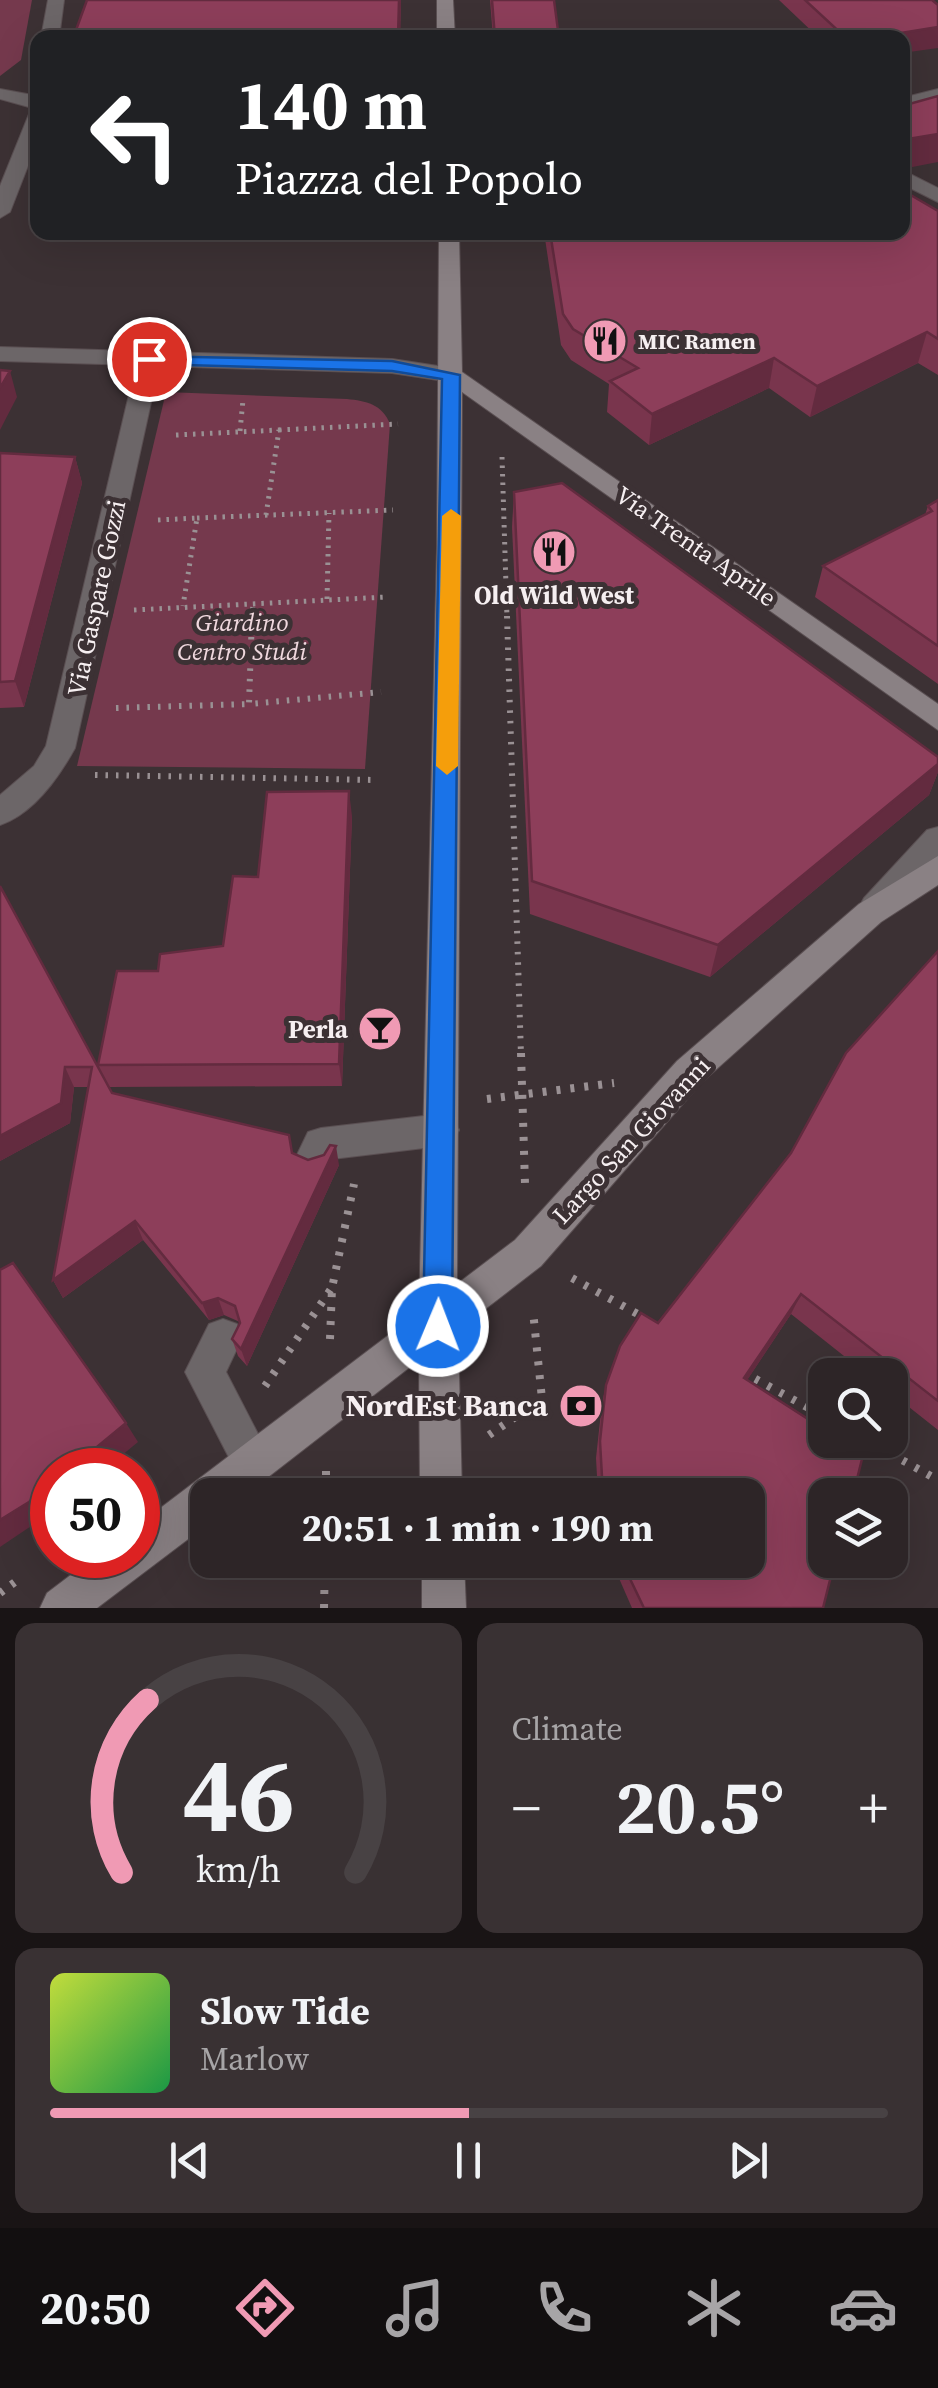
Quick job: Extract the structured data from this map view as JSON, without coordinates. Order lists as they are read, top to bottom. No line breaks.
{"streets":{"main road":["Via Trenta Aprile","Largo San Giovanni"],"street":["Via Gaspare Gozzi"]},"parks":["Giardino Centro Studi"],"places":{"restaurant":["MIC Ramen","Old Wild West"],"bar":["Perla"],"bank":["NordEst Banca"]},"page":{"turn":["140 m","Piazza del Popolo"],"limit":"50","trip":"20:51 · 1 min · 190 m","tile":"Climate","heat":["−","20.5°","+"],"song":["Slow Tide","Marlow"],"tabs":"20:50","gauge":["46","km/h"]}}
